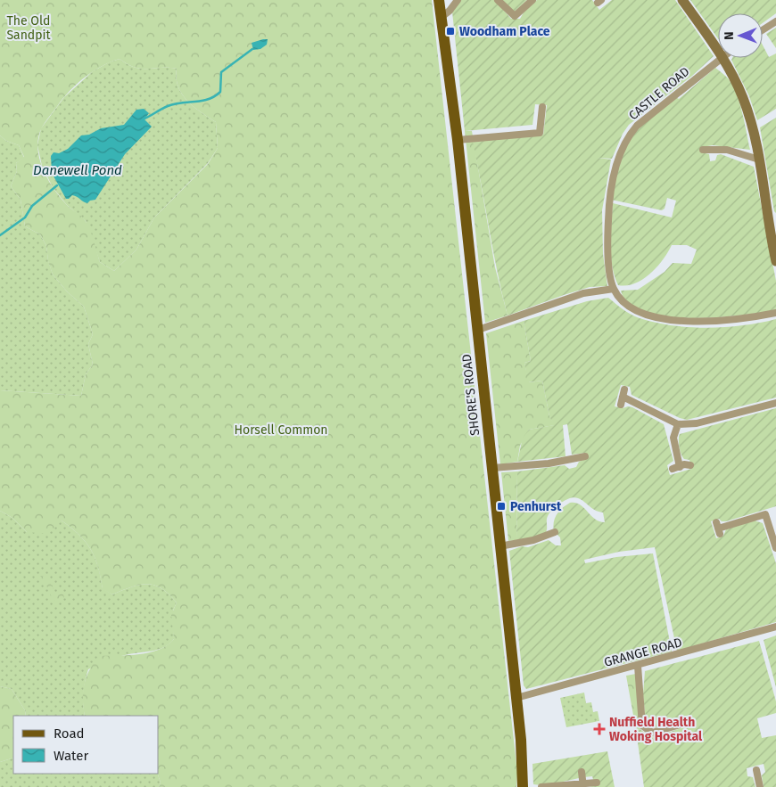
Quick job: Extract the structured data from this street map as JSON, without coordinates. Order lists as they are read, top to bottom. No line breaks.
{"streets":{"main road":["SHORE'S ROAD"],"street":["CASTLE ROAD","GRANGE ROAD"]},"crossings":[["SHORE'S ROAD","GRANGE ROAD"]],"water":["Danewell Pond"],"parks":["The Old Sandpit","Horsell Common"],"places":{"transit":["Woodham Place","Penhurst"],"health":["Nuffield Health Woking Hospital"]},"legend":["Road","Water"],"north":"left"}
